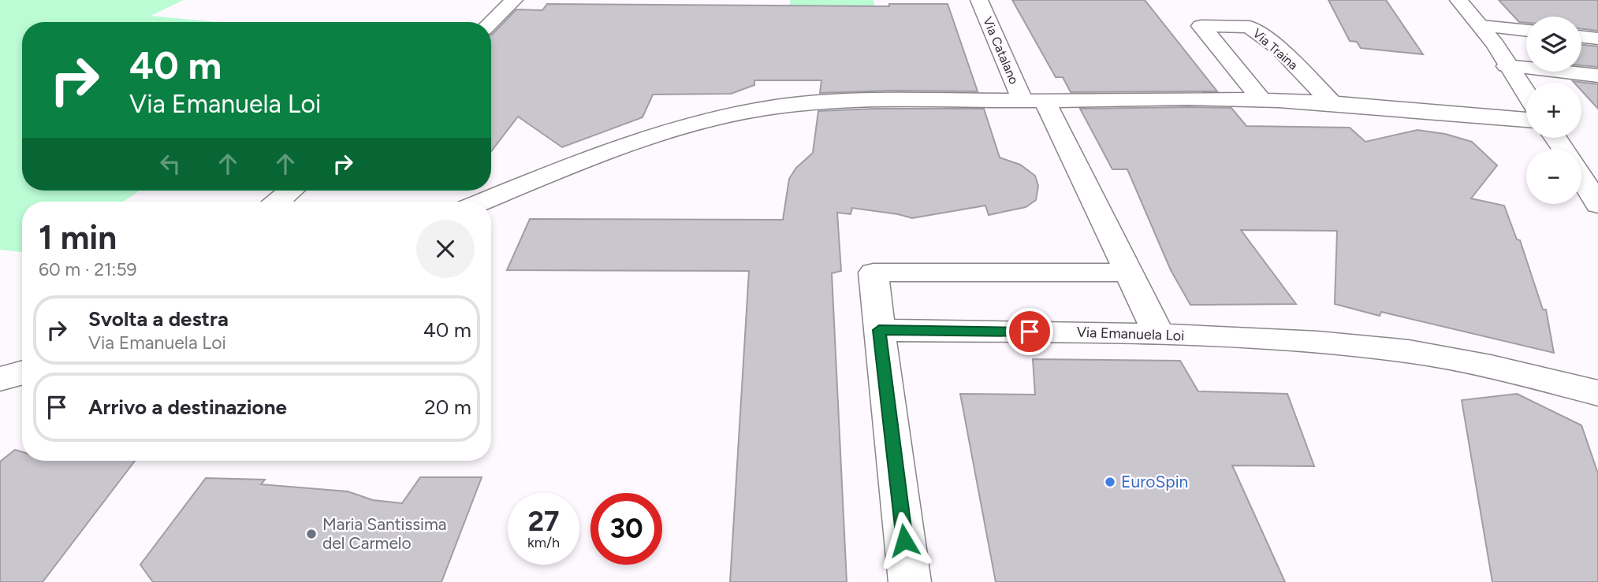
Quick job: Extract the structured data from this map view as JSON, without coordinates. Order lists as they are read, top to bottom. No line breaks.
{"streets":{"street":["Via Traina","Via Catalano","Via Emanuela Loi"]},"crossings":[["Via Catalano","Via Emanuela Loi"]],"places":["EuroSpin","Maria Santissima del Carmelo"],"page":{"map_buttons":["+","−"],"turn":["40 m","Via Emanuela Loi"],"heading":["1 min","60 m · 21:59"],"list":[{"name":"Svolta a destra","note":"Via Emanuela Loi","value":"40 m"},{"name":"Arrivo a destinazione","value":"20 m"}],"speed":"27 km/h","limit":"30"}}
